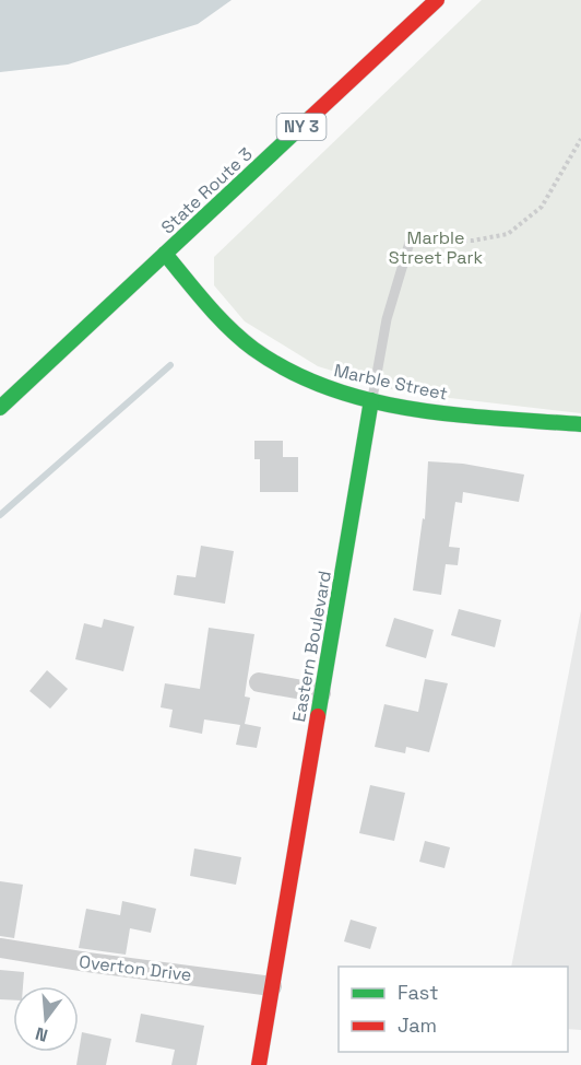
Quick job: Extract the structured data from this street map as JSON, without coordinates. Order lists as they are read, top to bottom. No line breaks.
{"streets":{"street":["NY 3","State Route 3","Marble Street","Eastern Boulevard","Overton Drive"]},"crossings":[["State Route 3","Marble Street"],["Marble Street","Eastern Boulevard"],["Eastern Boulevard","Overton Drive"]],"parks":["Marble Street Park"],"legend":["Fast","Jam"],"north":"bottom"}
